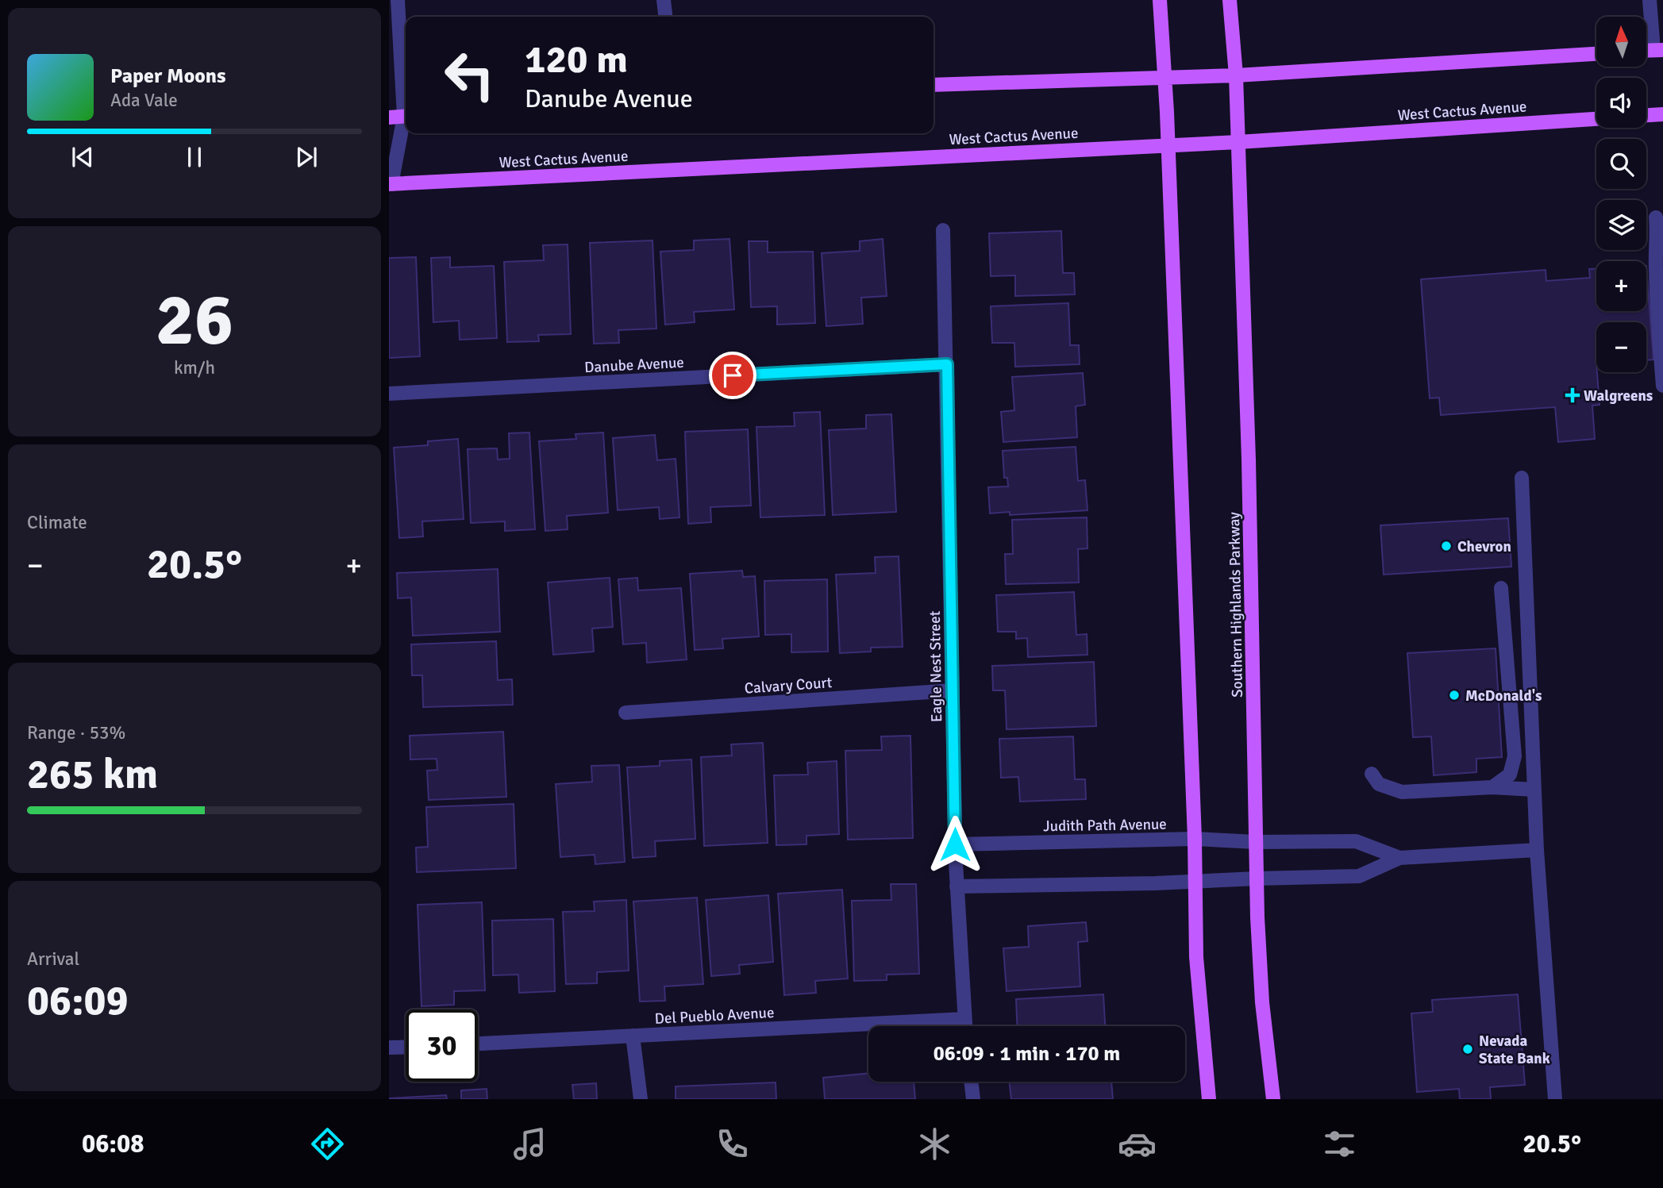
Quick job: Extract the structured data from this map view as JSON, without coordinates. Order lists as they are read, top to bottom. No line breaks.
{"streets":{"main road":["West Cactus Avenue","Southern Highlands Parkway"],"street":["Danube Avenue","Eagle Nest Street","Calvary Court","Judith Path Avenue","Del Pueblo Avenue"]},"crossings":[["West Cactus Avenue","Southern Highlands Parkway"],["Danube Avenue","Eagle Nest Street"],["Southern Highlands Parkway","Judith Path Avenue"],["Eagle Nest Street","Calvary Court"],["Eagle Nest Street","Judith Path Avenue"],["Eagle Nest Street","Del Pueblo Avenue"]],"places":{"health":["Walgreens"],"other":["Chevron","McDonald's","Nevada State Bank"]},"north":"top","page":{"map_buttons":["+","−"],"turn":["120 m","Danube Avenue"],"song":["Paper Moons","Ada Vale"],"tile":[["26","km/h"],"Climate",["Range · 53%","265 km"],["Arrival","06:09"]],"heat":["−","20.5°","+"],"limit":"30","trip":"06:09 · 1 min · 170 m","tabs":["06:08","20.5°"]}}
